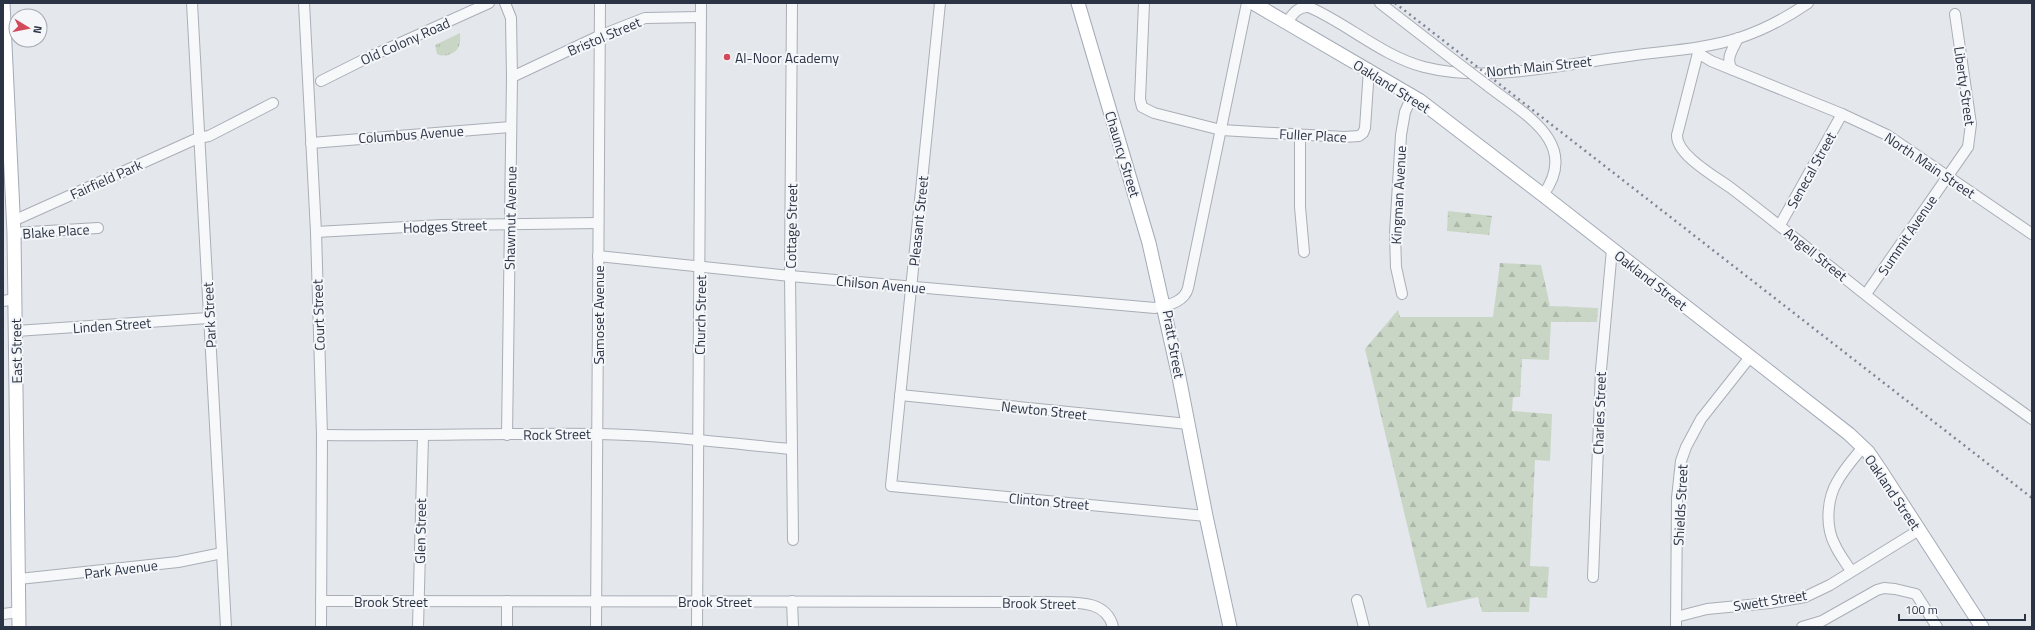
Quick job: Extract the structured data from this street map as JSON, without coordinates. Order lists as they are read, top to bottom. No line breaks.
{"streets":{"main road":["Oakland Street","Chauncy Street","Pratt Street","East Street"],"street":["Bristol Street","Old Colony Road","North Main Street","Liberty Street","Columbus Avenue","Fuller Place","Senecal Street","Fairfield Park","Kingman Avenue","Shawmut Avenue","Pleasant Street","Hodges Street","Cottage Street","Blake Place","Summit Avenue","Angell Street","Chilson Avenue","Park Street","Court Street","Samoset Avenue","Church Street","Linden Street","Newton Street","Charles Street","Rock Street","Clinton Street","Shields Street","Glen Street","Park Avenue","Swett Street","Brook Street"]},"crossings":[["Bristol Street","Shawmut Avenue"],["Bristol Street","Samoset Avenue"],["Bristol Street","Church Street"],["North Main Street","Oakland Street"],["North Main Street","Liberty Street"],["North Main Street","Senecal Street"],["North Main Street","Summit Avenue"],["North Main Street","Angell Street"],["Oakland Street","Fuller Place"],["Oakland Street","Kingman Avenue"],["Oakland Street","Charles Street"],["Oakland Street","Shields Street"],["Oakland Street","Swett Street"],["Liberty Street","Summit Avenue"],["Columbus Avenue","Shawmut Avenue"],["Columbus Avenue","Court Street"],["Fuller Place","Pratt Street"],["Chauncy Street","Chilson Avenue"],["Chauncy Street","Pratt Street"],["Senecal Street","Angell Street"],["Fairfield Park","Blake Place"],["Fairfield Park","Park Street"],["Fairfield Park","East Street"],["Shawmut Avenue","Hodges Street"],["Shawmut Avenue","Rock Street"],["Pleasant Street","Chilson Avenue"],["Pleasant Street","Newton Street"],["Pleasant Street","Clinton Street"],["Hodges Street","Court Street"],["Hodges Street","Samoset Avenue"],["Cottage Street","Chilson Avenue"],["Cottage Street","Rock Street"],["Blake Place","East Street"],["Summit Avenue","Angell Street"],["Chilson Avenue","Samoset Avenue"],["Chilson Avenue","Church Street"],["Chilson Avenue","Pratt Street"],["Park Street","Linden Street"],["Park Street","Park Avenue"],["Court Street","Rock Street"],["Court Street","Brook Street"],["Samoset Avenue","Rock Street"],["Samoset Avenue","Brook Street"],["Church Street","Rock Street"],["Church Street","Brook Street"],["Linden Street","East Street"],["Pratt Street","Newton Street"],["Pratt Street","Clinton Street"],["East Street","Park Avenue"],["Rock Street","Glen Street"],["Shields Street","Swett Street"],["Glen Street","Brook Street"]],"places":["Al-Noor Academy"],"scale_bar":"100 m","north":"right"}
